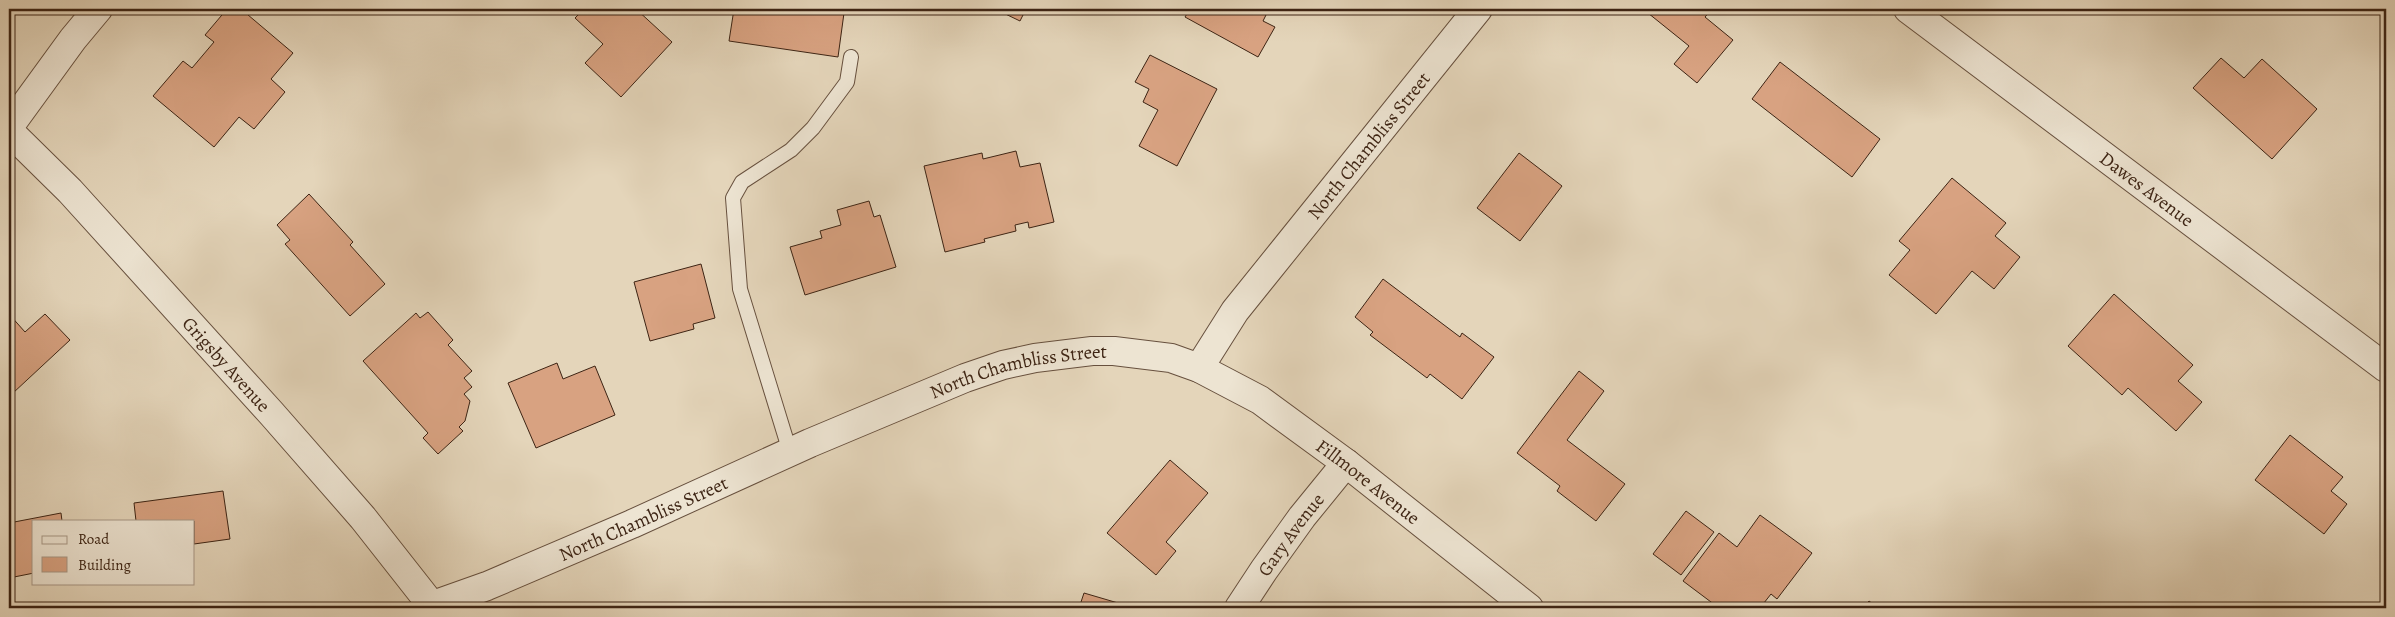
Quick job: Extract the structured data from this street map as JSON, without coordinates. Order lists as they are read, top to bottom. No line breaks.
{"streets":{"street":["North Chambliss Street","Dawes Avenue","Grigsby Avenue","Fillmore Avenue","Gary Avenue"]},"crossings":[["North Chambliss Street","Grigsby Avenue"],["North Chambliss Street","Fillmore Avenue"],["Fillmore Avenue","Gary Avenue"]],"legend":["Road","Building"]}
